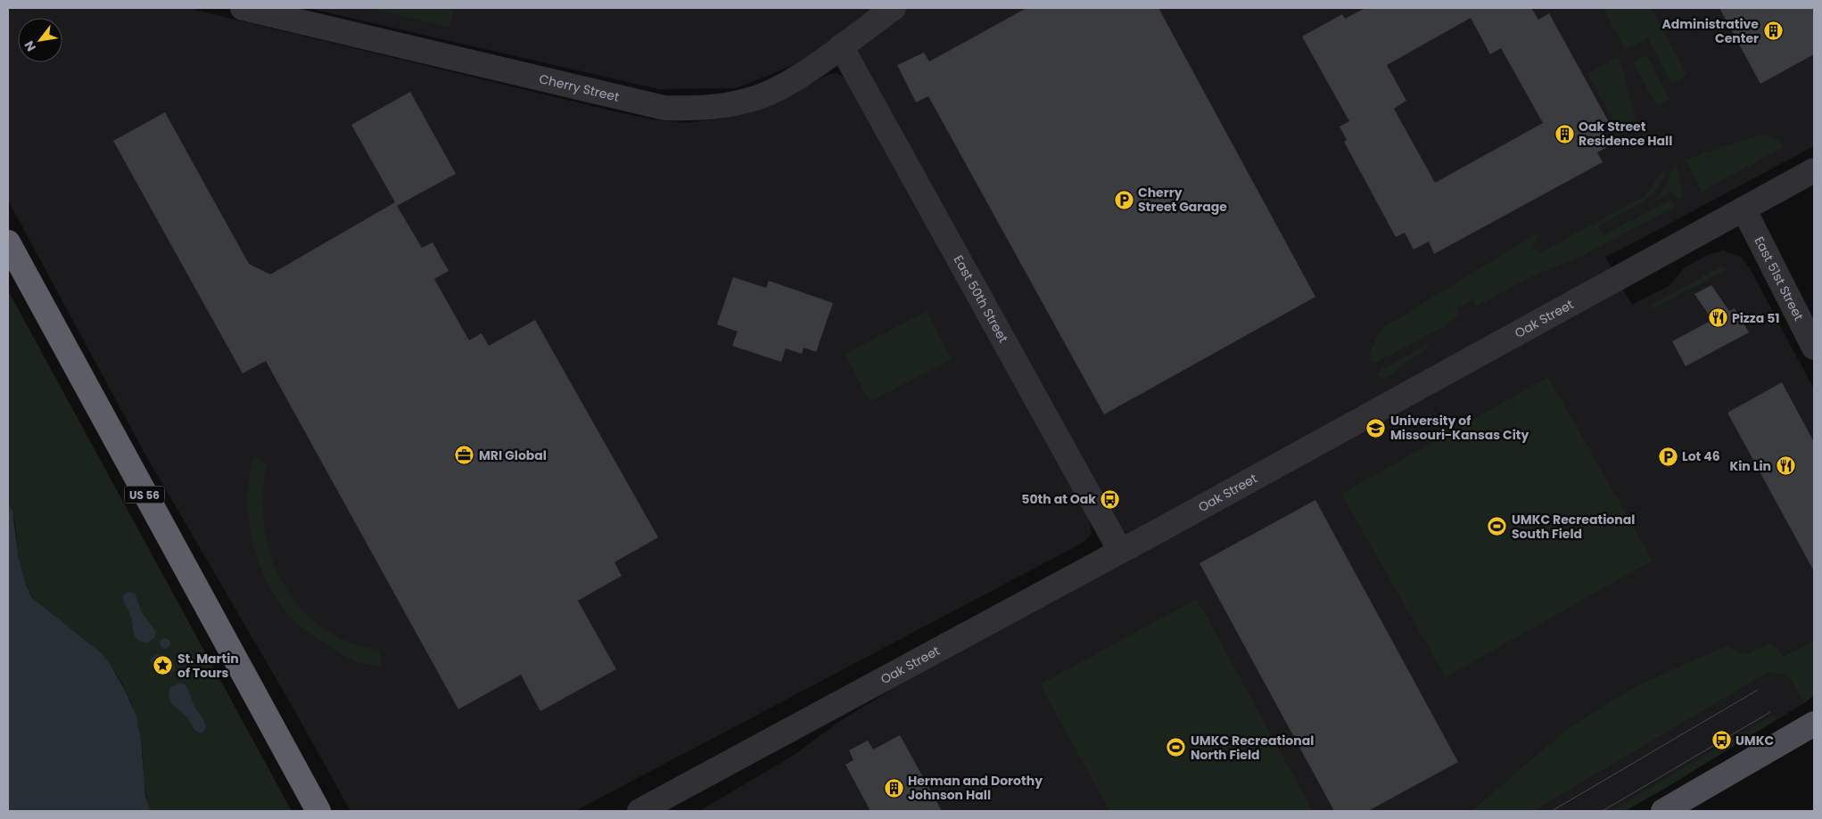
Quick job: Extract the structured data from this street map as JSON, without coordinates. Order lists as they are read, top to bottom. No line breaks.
{"streets":{"highway":["US 56"],"street":["Cherry Street","East 51st Street","East 50th Street","Oak Street"]},"crossings":[["Cherry Street","East 50th Street"],["East 51st Street","Oak Street"],["East 50th Street","Oak Street"]],"places":{"building":["Administrative Center","Oak Street Residence Hall","Herman and Dorothy Johnson Hall"],"parking":["Cherry Street Garage","Lot 46"],"restaurant":["Pizza 51","Kin Lin"],"school or university":["University of Missouri-Kansas City"],"office":["MRI Global"],"bus stop":["50th at Oak","UMKC"],"sports":["UMKC Recreational South Field","UMKC Recreational North Field"],"place":["St. Martin of Tours"]},"north":"bottom left"}
